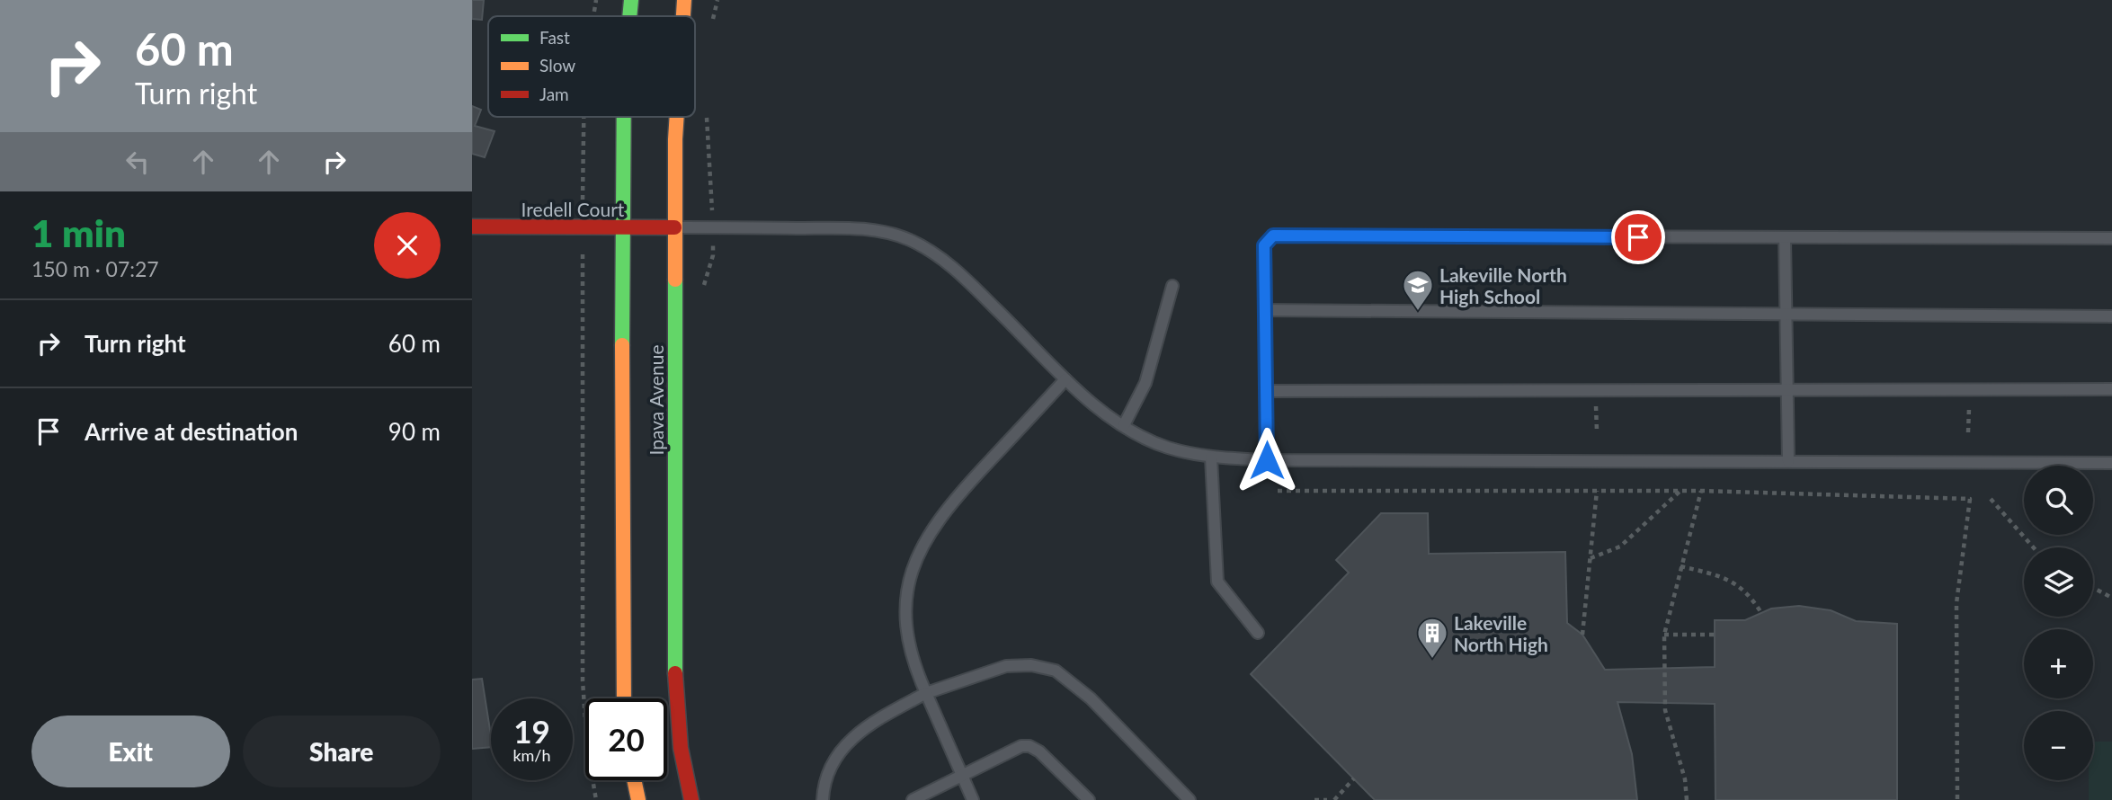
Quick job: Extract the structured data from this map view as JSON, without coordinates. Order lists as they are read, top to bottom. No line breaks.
{"streets":{"street":["Iredell Court","Ipava Avenue"]},"crossings":[["Iredell Court","Ipava Avenue"]],"places":{"school or university":["Lakeville North High School"],"building":["Lakeville North High"]},"legend":["Fast","Slow","Jam"],"page":{"turn":["60 m","Turn right"],"heading":["1 min","150 m · 07:27"],"list":[{"name":"Turn right","value":"60 m"},{"name":"Arrive at destination","value":"90 m"}],"map_buttons":["+","−"],"speed":"19 km/h","limit":"20","buttons":["Exit","Share"]}}
